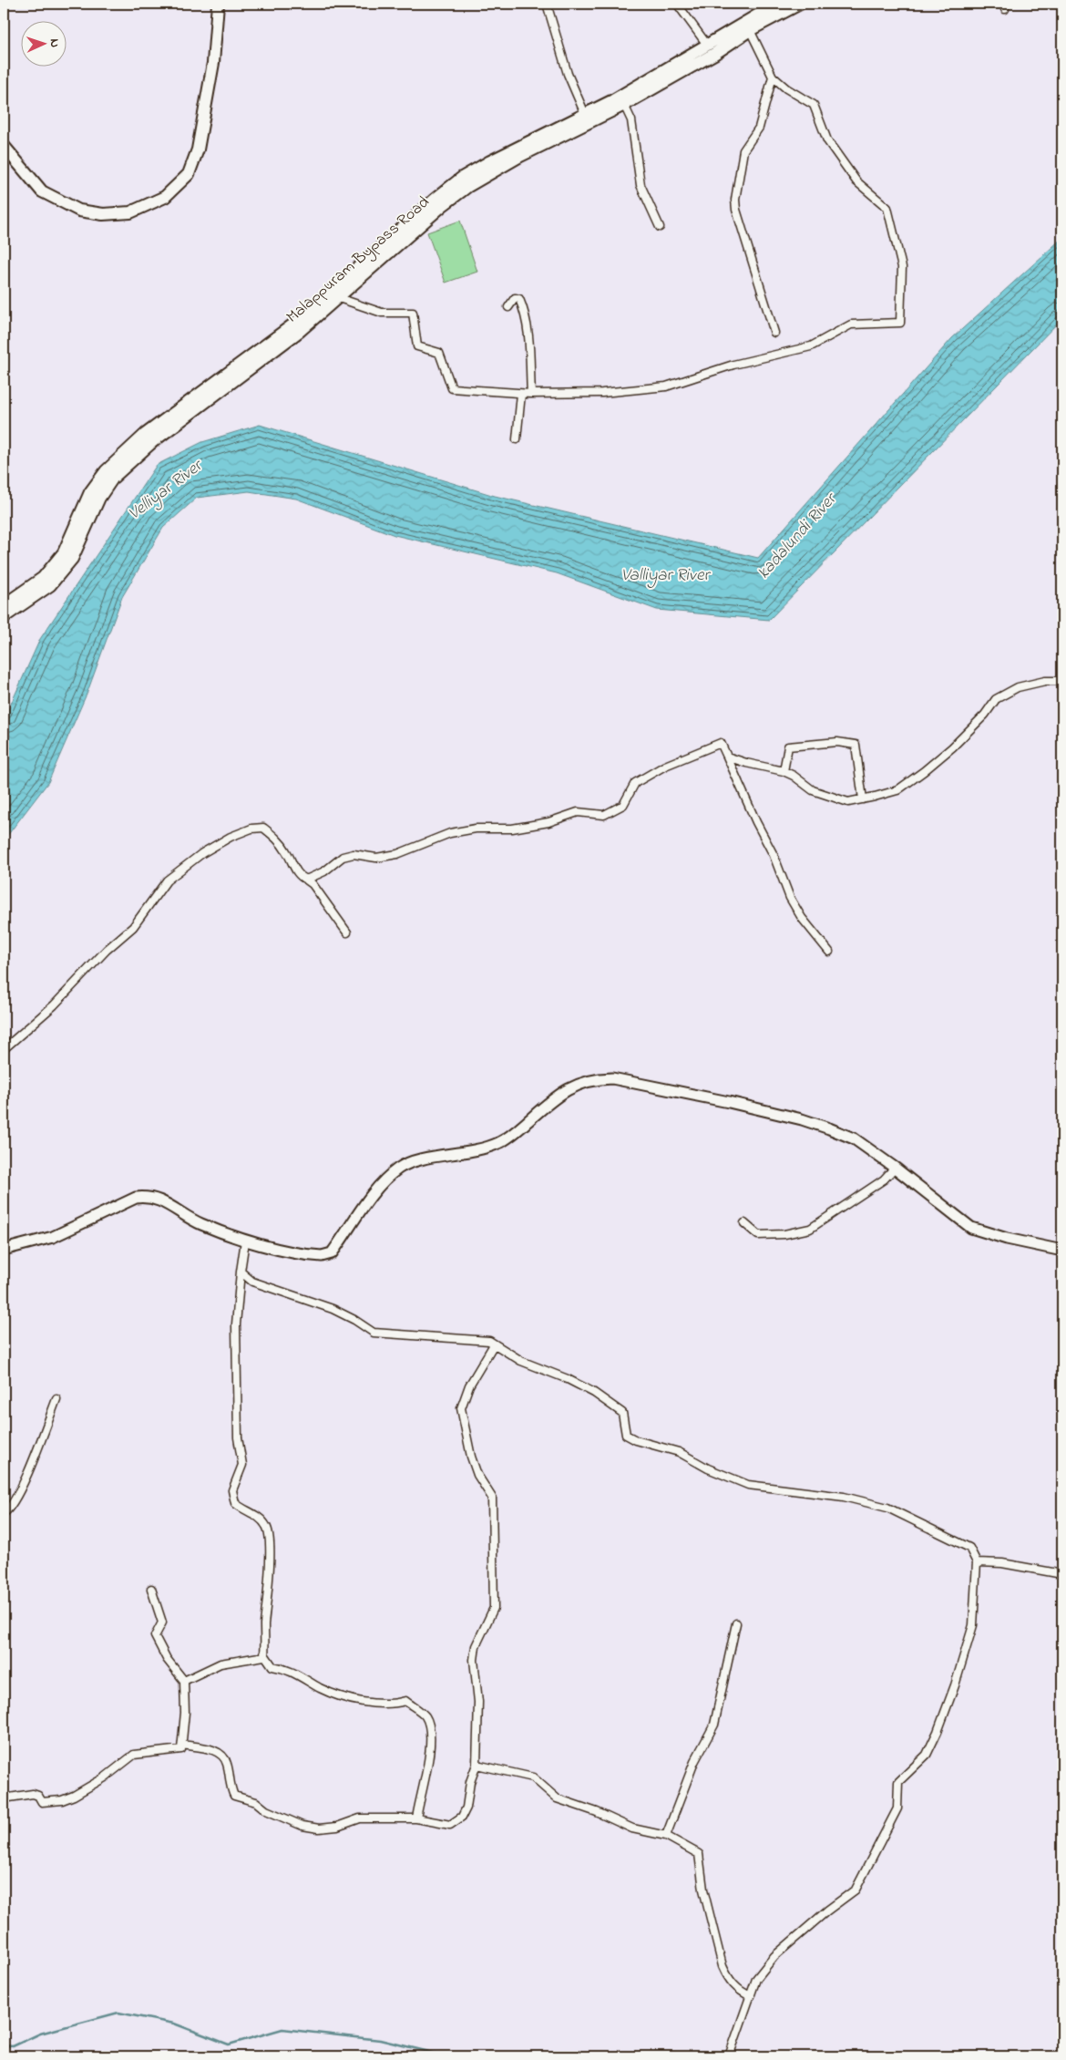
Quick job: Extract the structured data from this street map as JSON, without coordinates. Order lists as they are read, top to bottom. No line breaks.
{"streets":{"highway":["Malappuram Bypass Road"]},"water":["Velliyar River","kadalundi River","Valliyar River"],"north":"right"}
